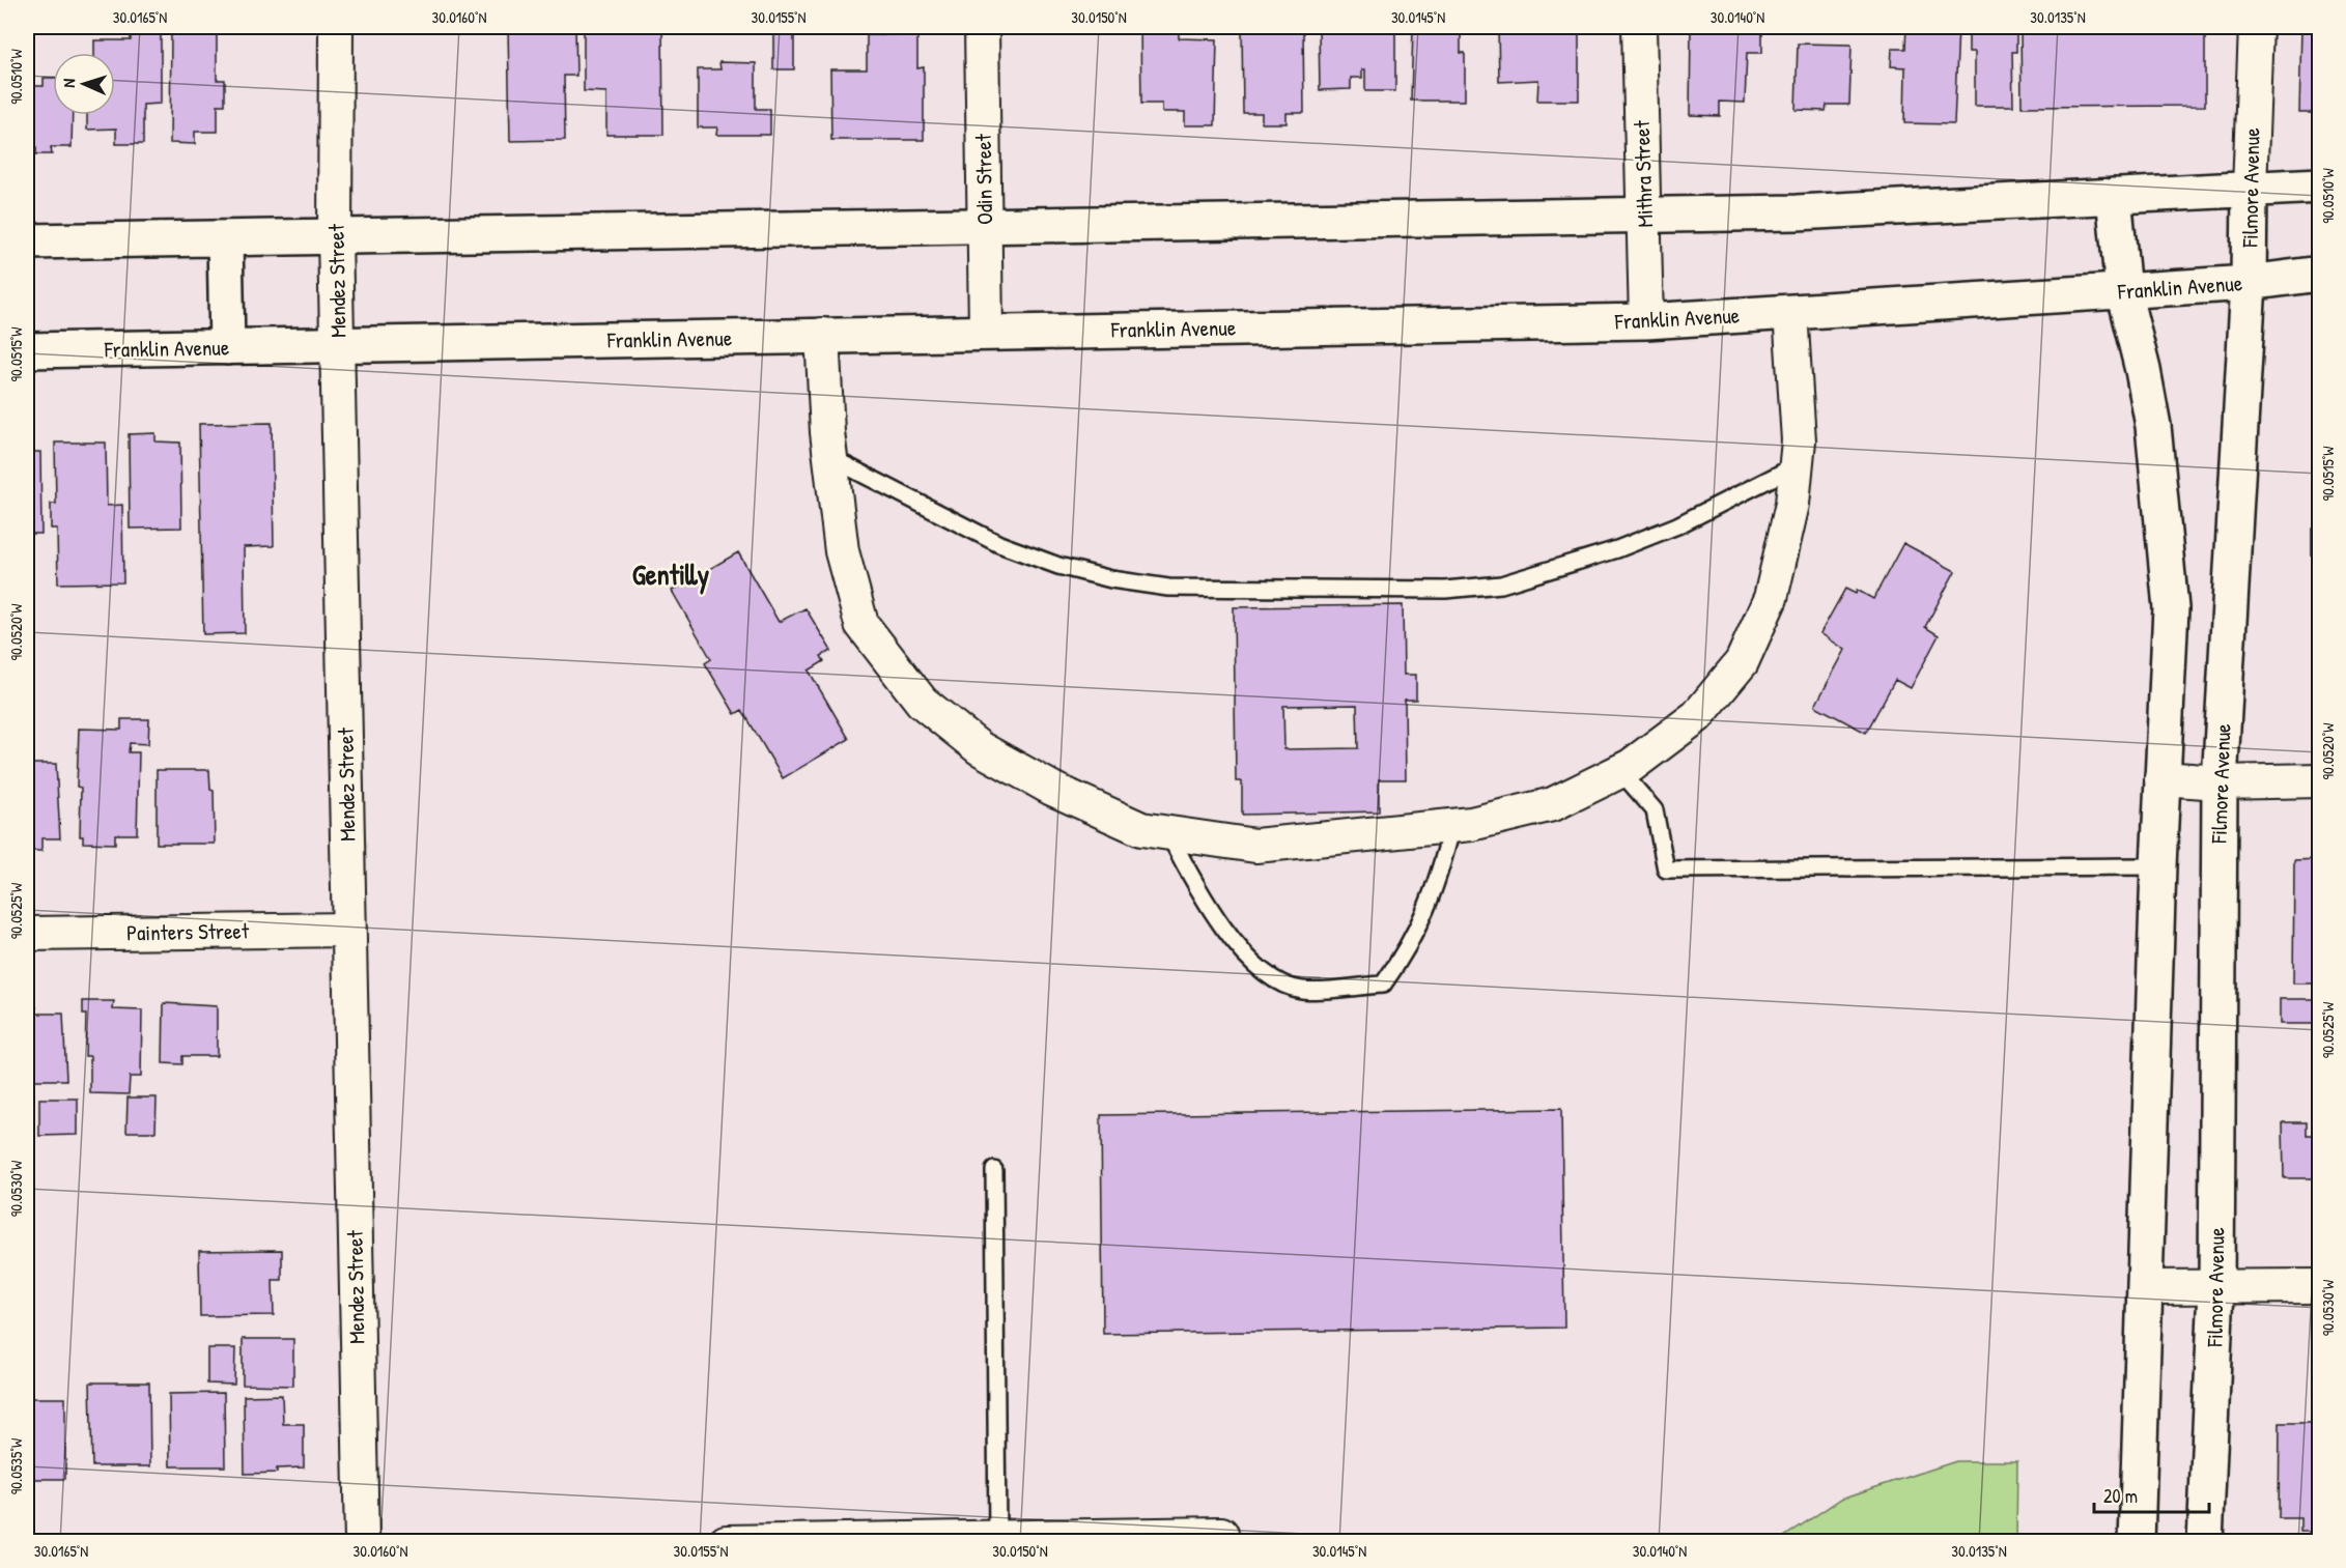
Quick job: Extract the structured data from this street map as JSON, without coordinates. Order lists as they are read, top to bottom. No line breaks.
{"streets":{"street":["Mithra Street","Odin Street","Filmore Avenue","Mendez Street","Franklin Avenue","Painters Street"]},"crossings":[["Mithra Street","Franklin Avenue"],["Odin Street","Franklin Avenue"],["Filmore Avenue","Franklin Avenue"],["Mendez Street","Franklin Avenue"],["Mendez Street","Painters Street"]],"districts":["Gentilly"],"scale_bar":"20 m","north":"left","coordinates":["30.0165°N","30.0160°N","30.0155°N","30.0150°N","30.0145°N","30.0140°N","30.0135°N","90.0510°W","90.0515°W","90.0520°W","90.0525°W","90.0530°W","90.0535°W"]}
